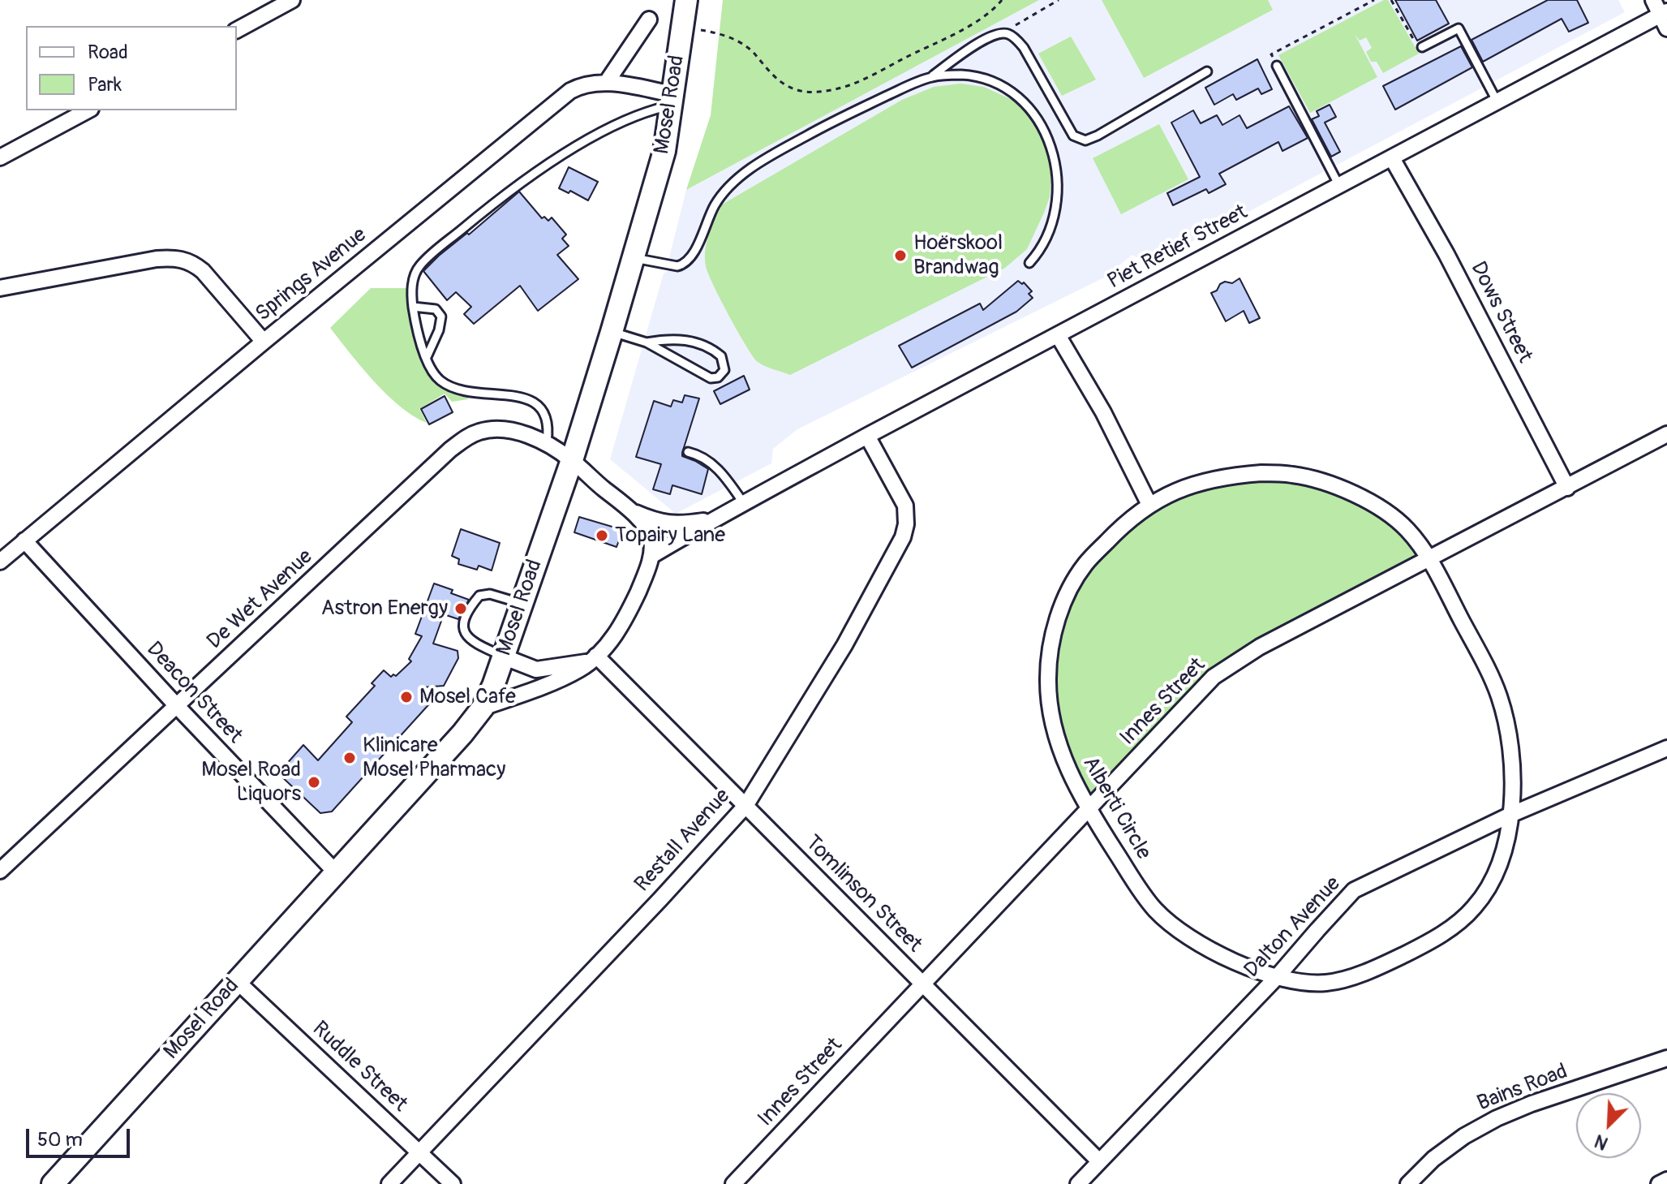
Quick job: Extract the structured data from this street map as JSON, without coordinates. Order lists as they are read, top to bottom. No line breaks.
{"streets":{"street":["Mosel Road","Piet Retief Street","Springs Avenue","Dows Street","De Wet Avenue","Deacon Street","Innes Street","Alberti Circle","Restall Avenue","Tomlinson Street","Dalton Avenue","Ruddle Street","Bains Road"]},"crossings":[["Mosel Road","Piet Retief Street"],["Mosel Road","Springs Avenue"],["Mosel Road","De Wet Avenue"],["Mosel Road","Deacon Street"],["Mosel Road","Ruddle Street"],["Piet Retief Street","Dows Street"],["Piet Retief Street","De Wet Avenue"],["Piet Retief Street","Restall Avenue"],["Springs Avenue","Deacon Street"],["Dows Street","Innes Street"],["De Wet Avenue","Deacon Street"],["Innes Street","Alberti Circle"],["Innes Street","Tomlinson Street"],["Alberti Circle","Dalton Avenue"],["Restall Avenue","Tomlinson Street"],["Restall Avenue","Ruddle Street"],["Tomlinson Street","Dalton Avenue"]],"places":["Hoërskool Brandwag","Topairy Lane","Astron Energy","Mosel Cafe","Klinicare Mosel Pharmacy","Mosel Road Liquors"],"legend":["Road","Park"],"scale_bar":"50 m","north":"bottom left"}
